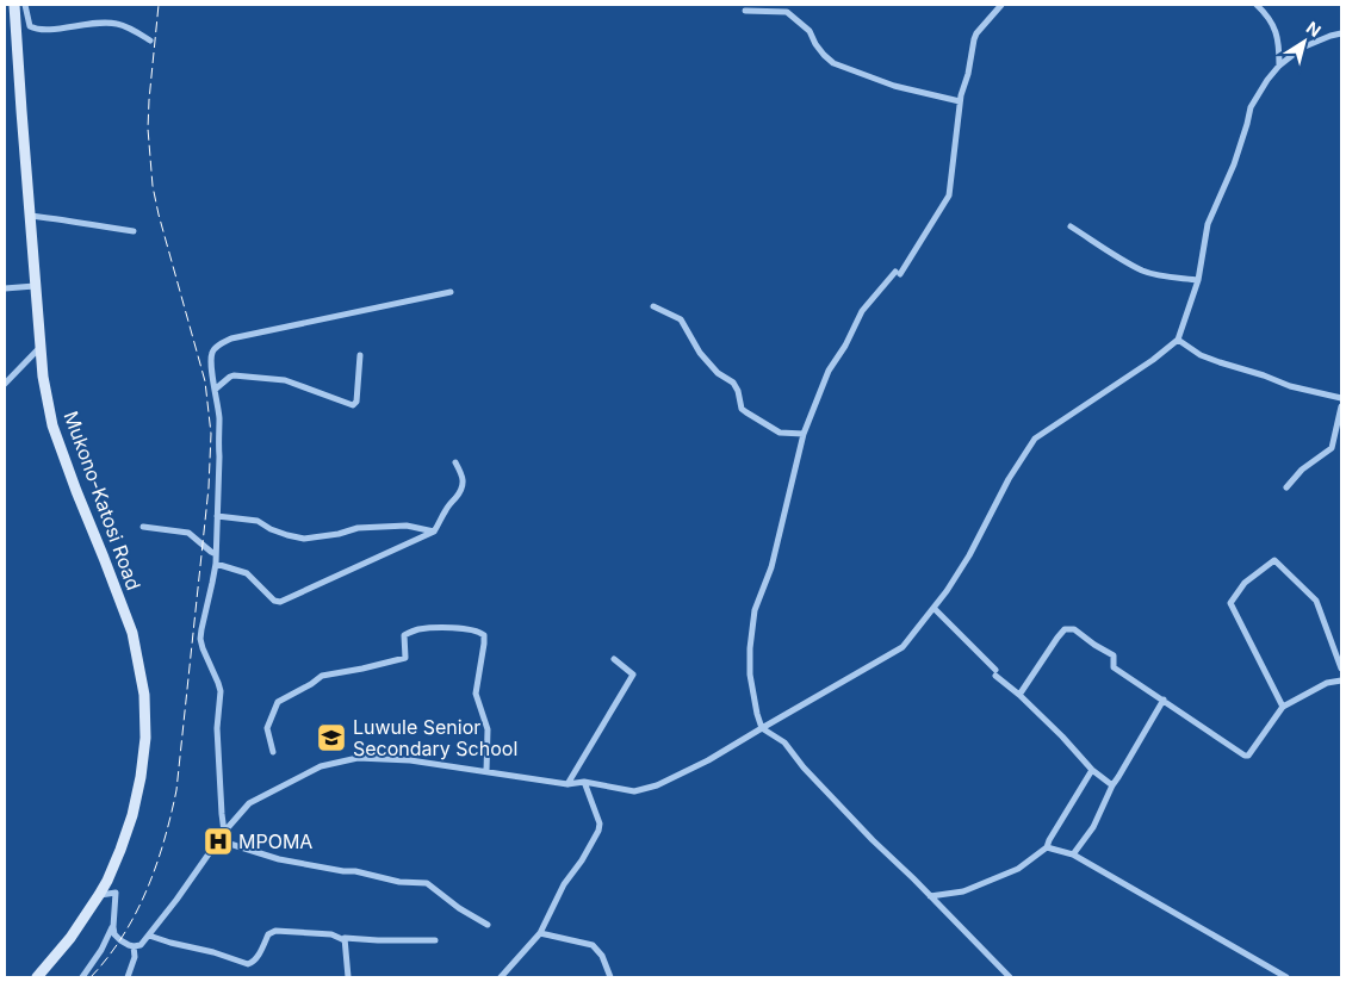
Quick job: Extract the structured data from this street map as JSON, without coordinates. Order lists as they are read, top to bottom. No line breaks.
{"streets":{"main road":["Mukono-Katosi Road"]},"places":{"school or university":["Luwule Senior Secondary School"],"hospital":["MPOMA"]},"north":"top right"}
